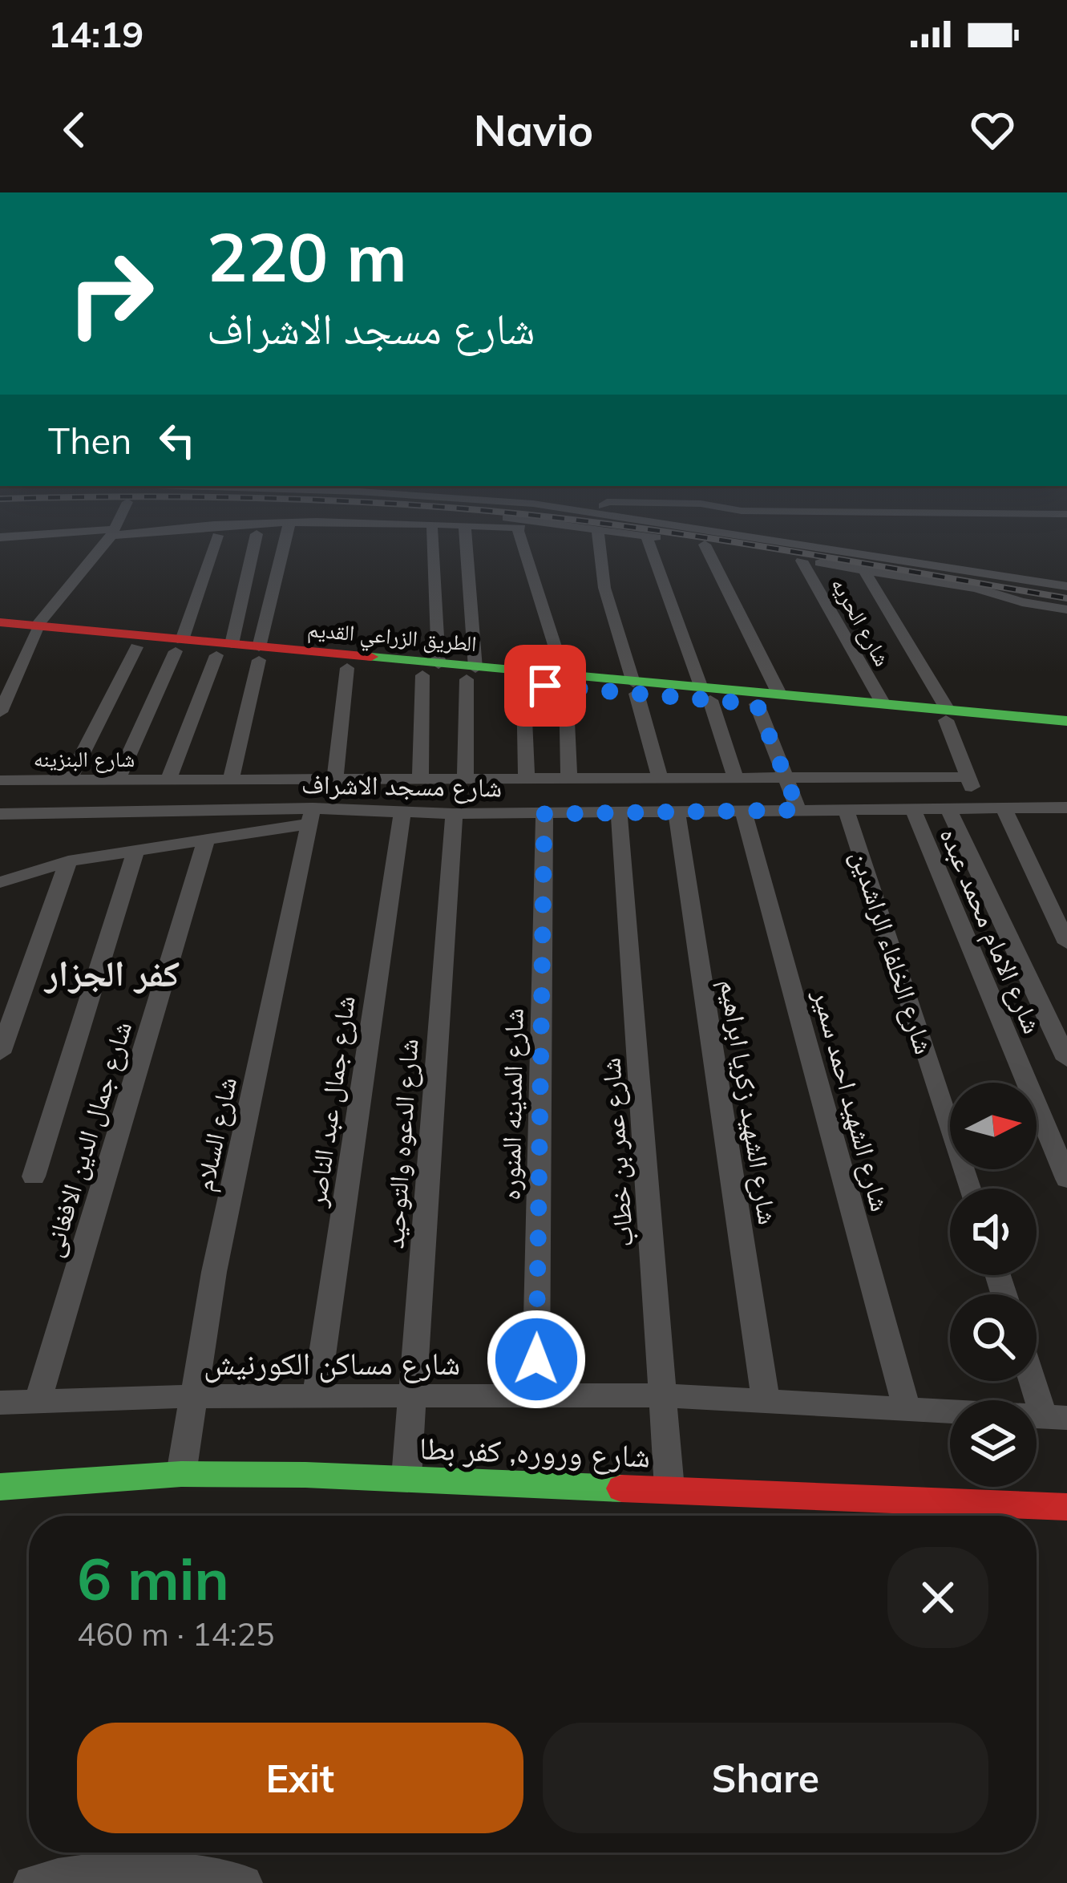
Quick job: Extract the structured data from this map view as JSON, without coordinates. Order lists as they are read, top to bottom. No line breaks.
{"streets":{"main road":["الطريق الزراعي القديم","شارع وروره, كفر بطا"],"street":["شارع الحريه","شارع البنزينه","شارع مسجد الاشراف","شارع الامام محمد عبده","شارع الخلفاء الراشدين","شارع الشهيد احمد سمير","شارع جمال عبد الناصر","شارع الشهيد زكريا ابراهيم","شارع المدينه المنوره","شارع السلام","شارع جمال الدين الافغانى","شارع الدعوه والتوحيد","شارع عمر بن خطاب","شارع مساكن الكورنيش"]},"crossings":[["شارع الحريه","الطريق الزراعي القديم"],["شارع البنزينه","شارع مسجد الاشراف"],["شارع مسجد الاشراف","شارع الامام محمد عبده"],["شارع مسجد الاشراف","شارع الخلفاء الراشدين"],["شارع مسجد الاشراف","شارع الشهيد احمد سمير"],["شارع مسجد الاشراف","شارع جمال عبد الناصر"],["شارع مسجد الاشراف","شارع الشهيد زكريا ابراهيم"],["شارع مسجد الاشراف","شارع المدينه المنوره"],["شارع مسجد الاشراف","شارع السلام"],["شارع مسجد الاشراف","شارع الدعوه والتوحيد"],["شارع مسجد الاشراف","شارع عمر بن خطاب"],["شارع الشهيد احمد سمير","شارع مساكن الكورنيش"],["شارع جمال عبد الناصر","شارع مساكن الكورنيش"],["شارع الشهيد زكريا ابراهيم","شارع مساكن الكورنيش"],["شارع المدينه المنوره","شارع مساكن الكورنيش"],["شارع السلام","شارع مساكن الكورنيش"],["شارع السلام","شارع وروره, كفر بطا"],["شارع جمال الدين الافغانى","شارع مساكن الكورنيش"],["شارع الدعوه والتوحيد","شارع مساكن الكورنيش"],["شارع الدعوه والتوحيد","شارع وروره, كفر بطا"],["شارع عمر بن خطاب","شارع مساكن الكورنيش"],["شارع عمر بن خطاب","شارع وروره, كفر بطا"]],"districts":["كفر الجزار"],"north":"right","page":{"status":"14:19","header":"Navio","turn":["220 m","شارع مسجد الاشراف"],"then":"Then","heading":["6 min","460 m · 14:25"],"buttons":["Exit","Share"]}}
